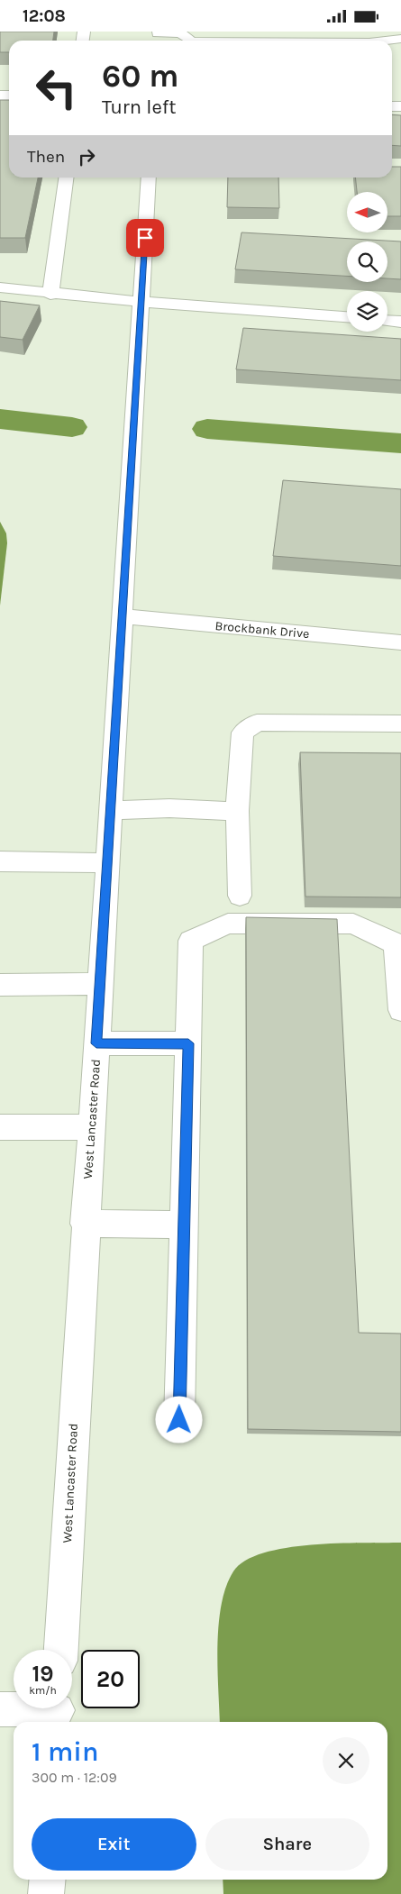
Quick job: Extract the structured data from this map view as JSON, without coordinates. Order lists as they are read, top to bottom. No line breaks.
{"streets":{"street":["Brockbank Drive","West Lancaster Road"]},"crossings":[["Brockbank Drive","West Lancaster Road"]],"north":"left","page":{"status":"12:08","turn":["60 m","Turn left"],"then":"Then","speed":"19 km/h","limit":"20","heading":["1 min","300 m · 12:09"],"buttons":["Exit","Share"]}}
